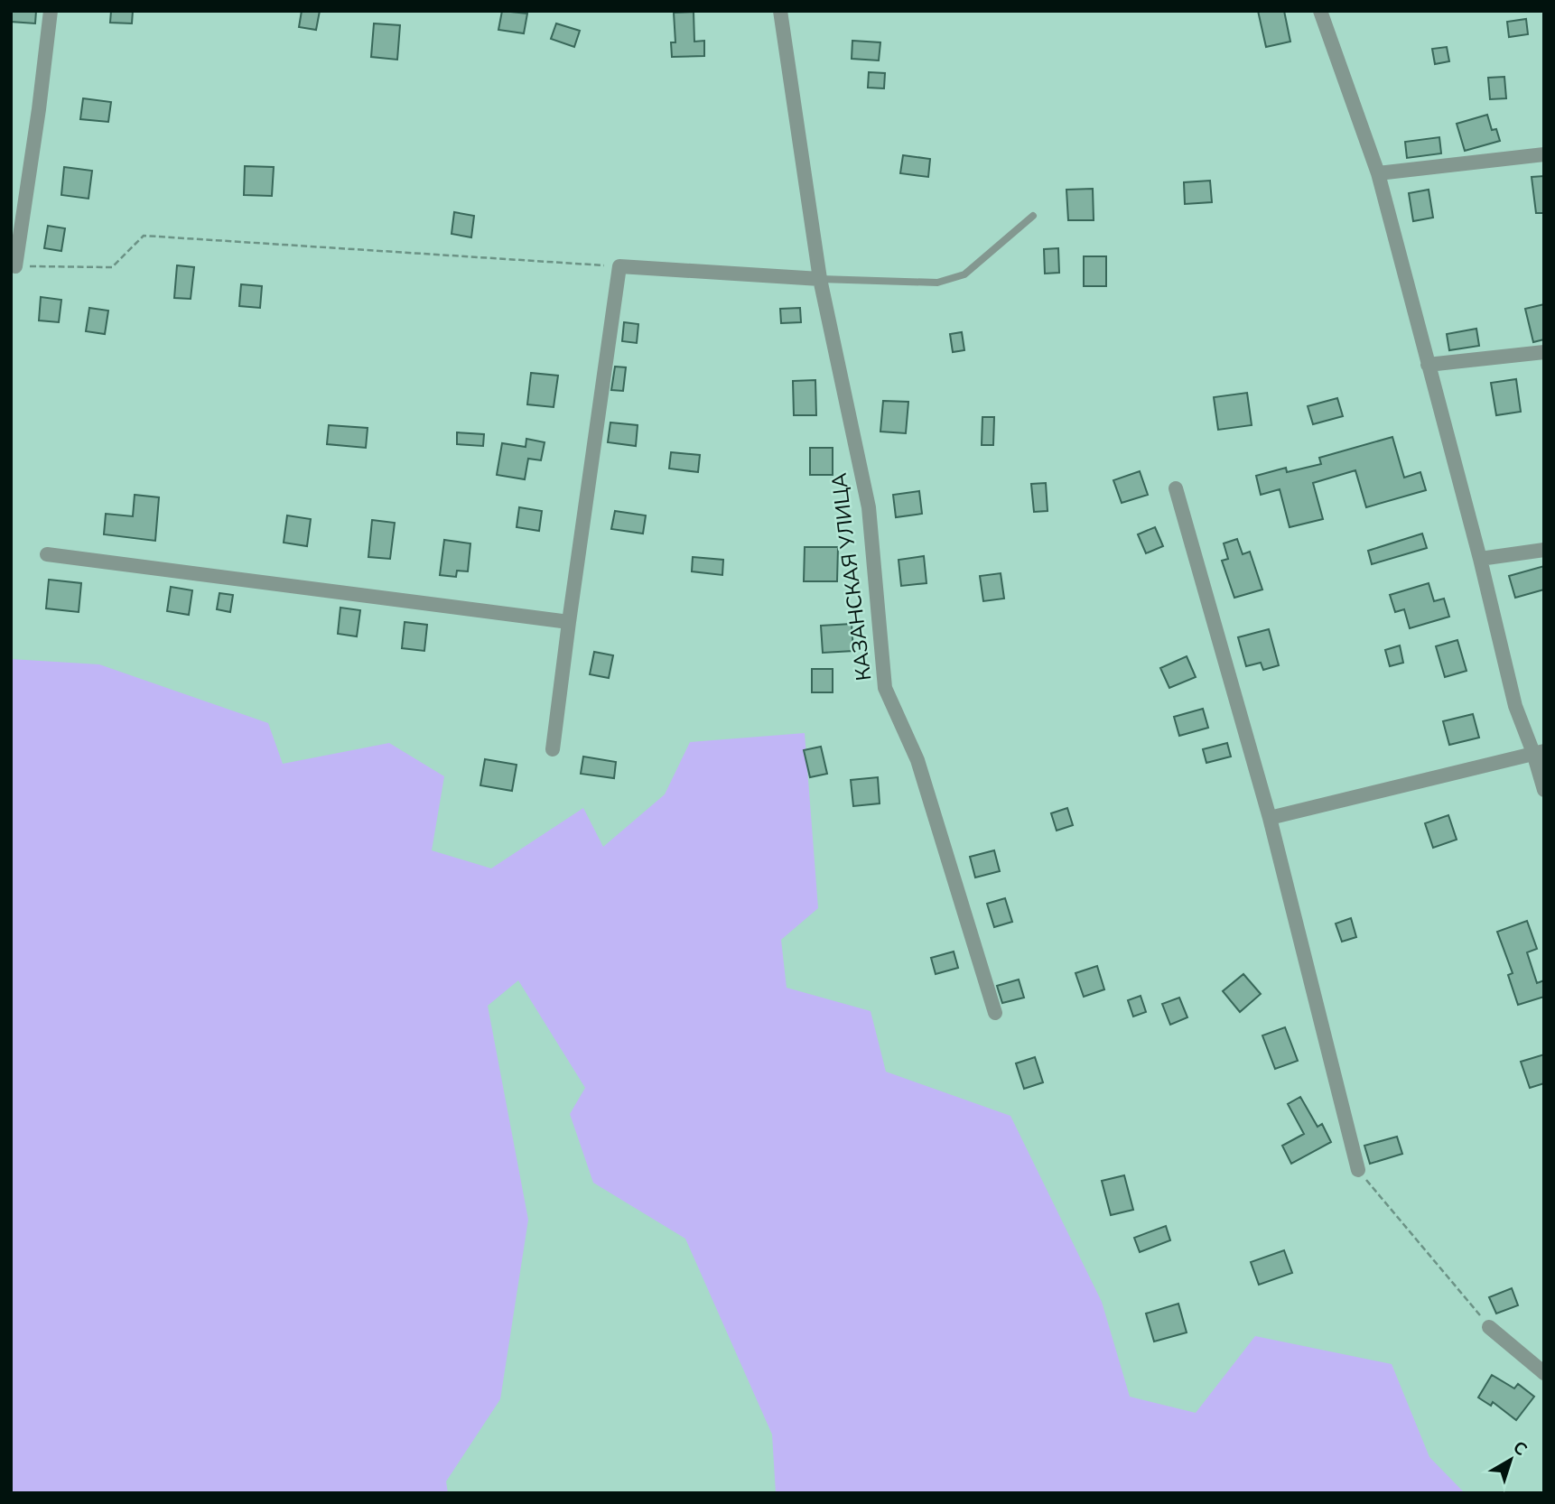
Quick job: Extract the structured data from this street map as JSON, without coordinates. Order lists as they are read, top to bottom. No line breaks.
{"streets":{"street":["КАЗАНСКАЯ УЛИЦА"]},"north":"top right"}
